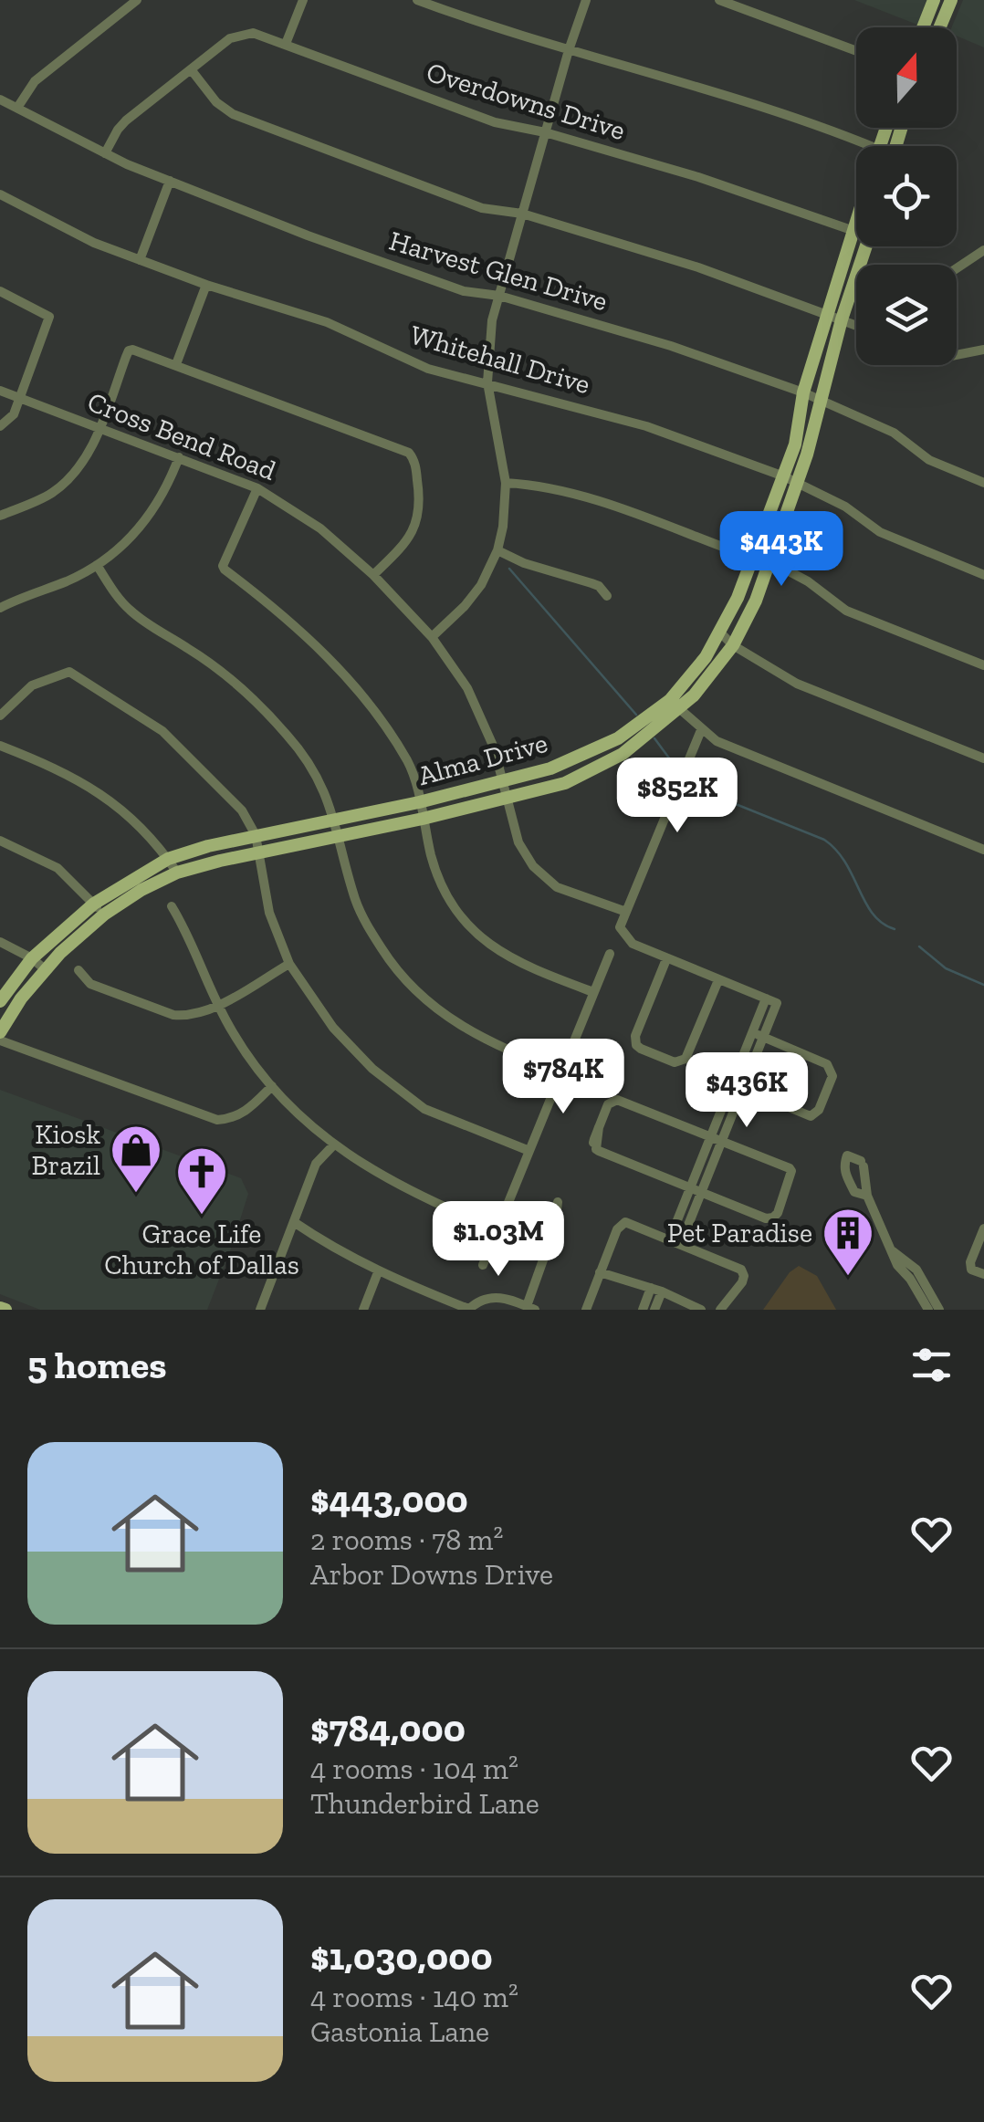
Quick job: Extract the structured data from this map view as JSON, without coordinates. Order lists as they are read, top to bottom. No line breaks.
{"streets":{"main road":["Alma Drive"],"street":["Overdowns Drive","Harvest Glen Drive","Whitehall Drive","Cross Bend Road"]},"crossings":[["Overdowns Drive","Harvest Glen Drive"],["Overdowns Drive","Alma Drive"],["Harvest Glen Drive","Alma Drive"],["Whitehall Drive","Alma Drive"],["Cross Bend Road","Alma Drive"]],"places":{"shop":["Kiosk Brazil"],"church":["Grace Life Church of Dallas"],"building":["Pet Paradise"]},"north":"top","page":{"price":["$443K","$852K","$784K","$436K","$1.03M"],"heading":"5 homes","list":[{"name":"$443,000","note":"2 rooms · 78 m² · Arbor Downs Drive"},{"name":"$784,000","note":"4 rooms · 104 m² · Thunderbird Lane"},{"name":"$1,030,000","note":"4 rooms · 140 m² · Gastonia Lane"}]}}
